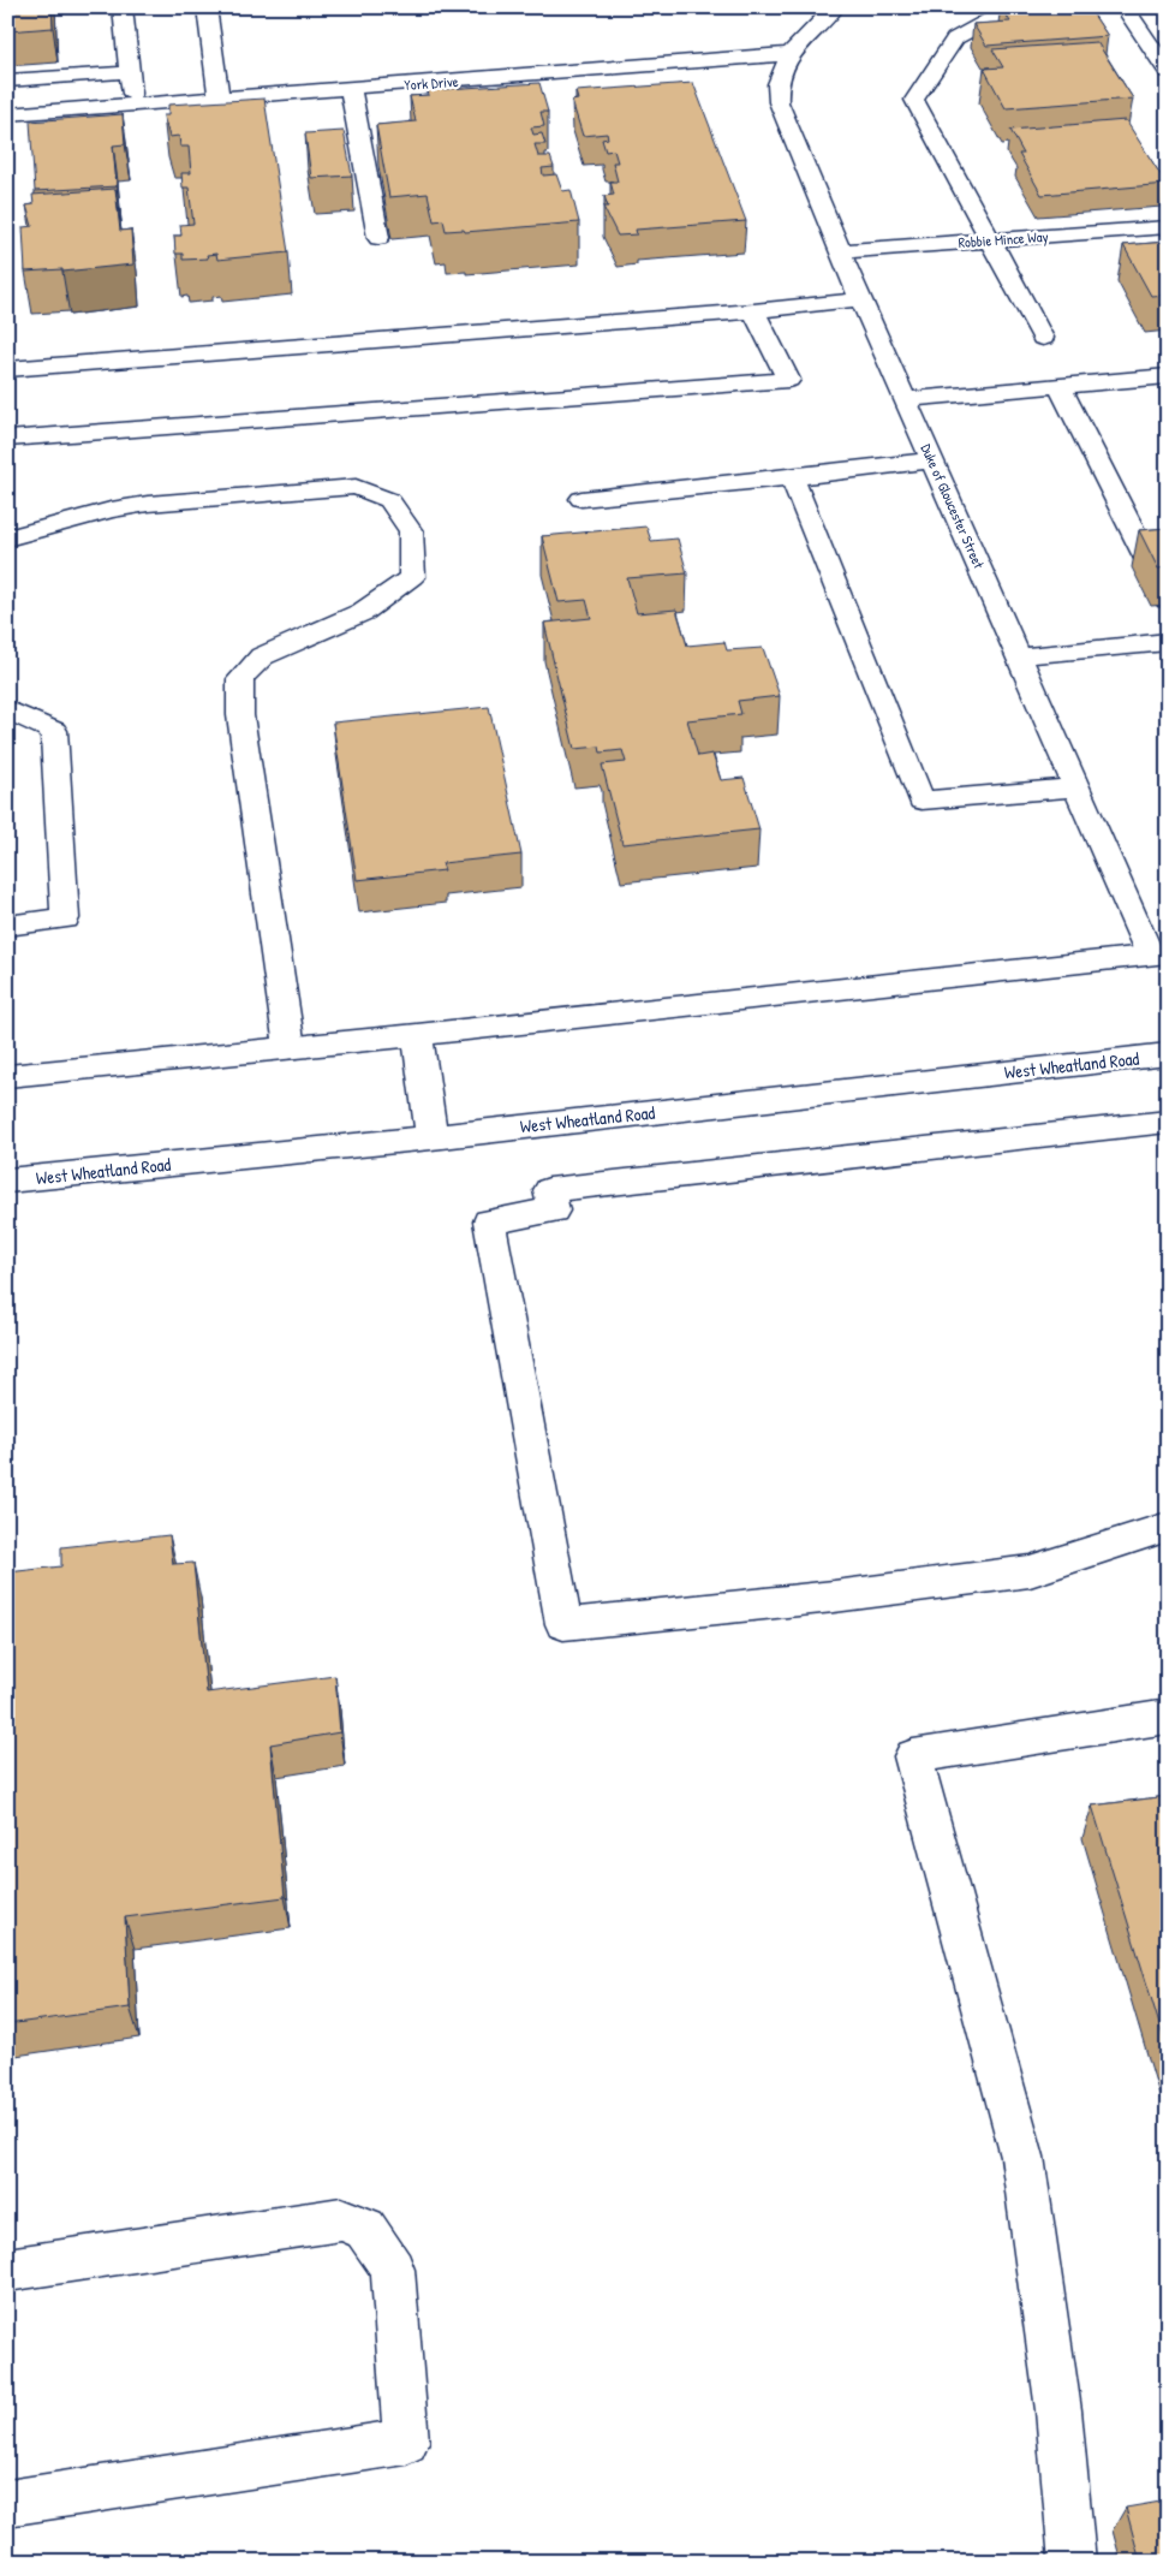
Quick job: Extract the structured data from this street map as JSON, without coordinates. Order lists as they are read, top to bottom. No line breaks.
{"streets":{"street":["York Drive","Robbie Mince Way","Duke of Gloucester Street","West Wheatland Road"]},"crossings":[["York Drive","Duke of Gloucester Street"],["Robbie Mince Way","Duke of Gloucester Street"]]}
